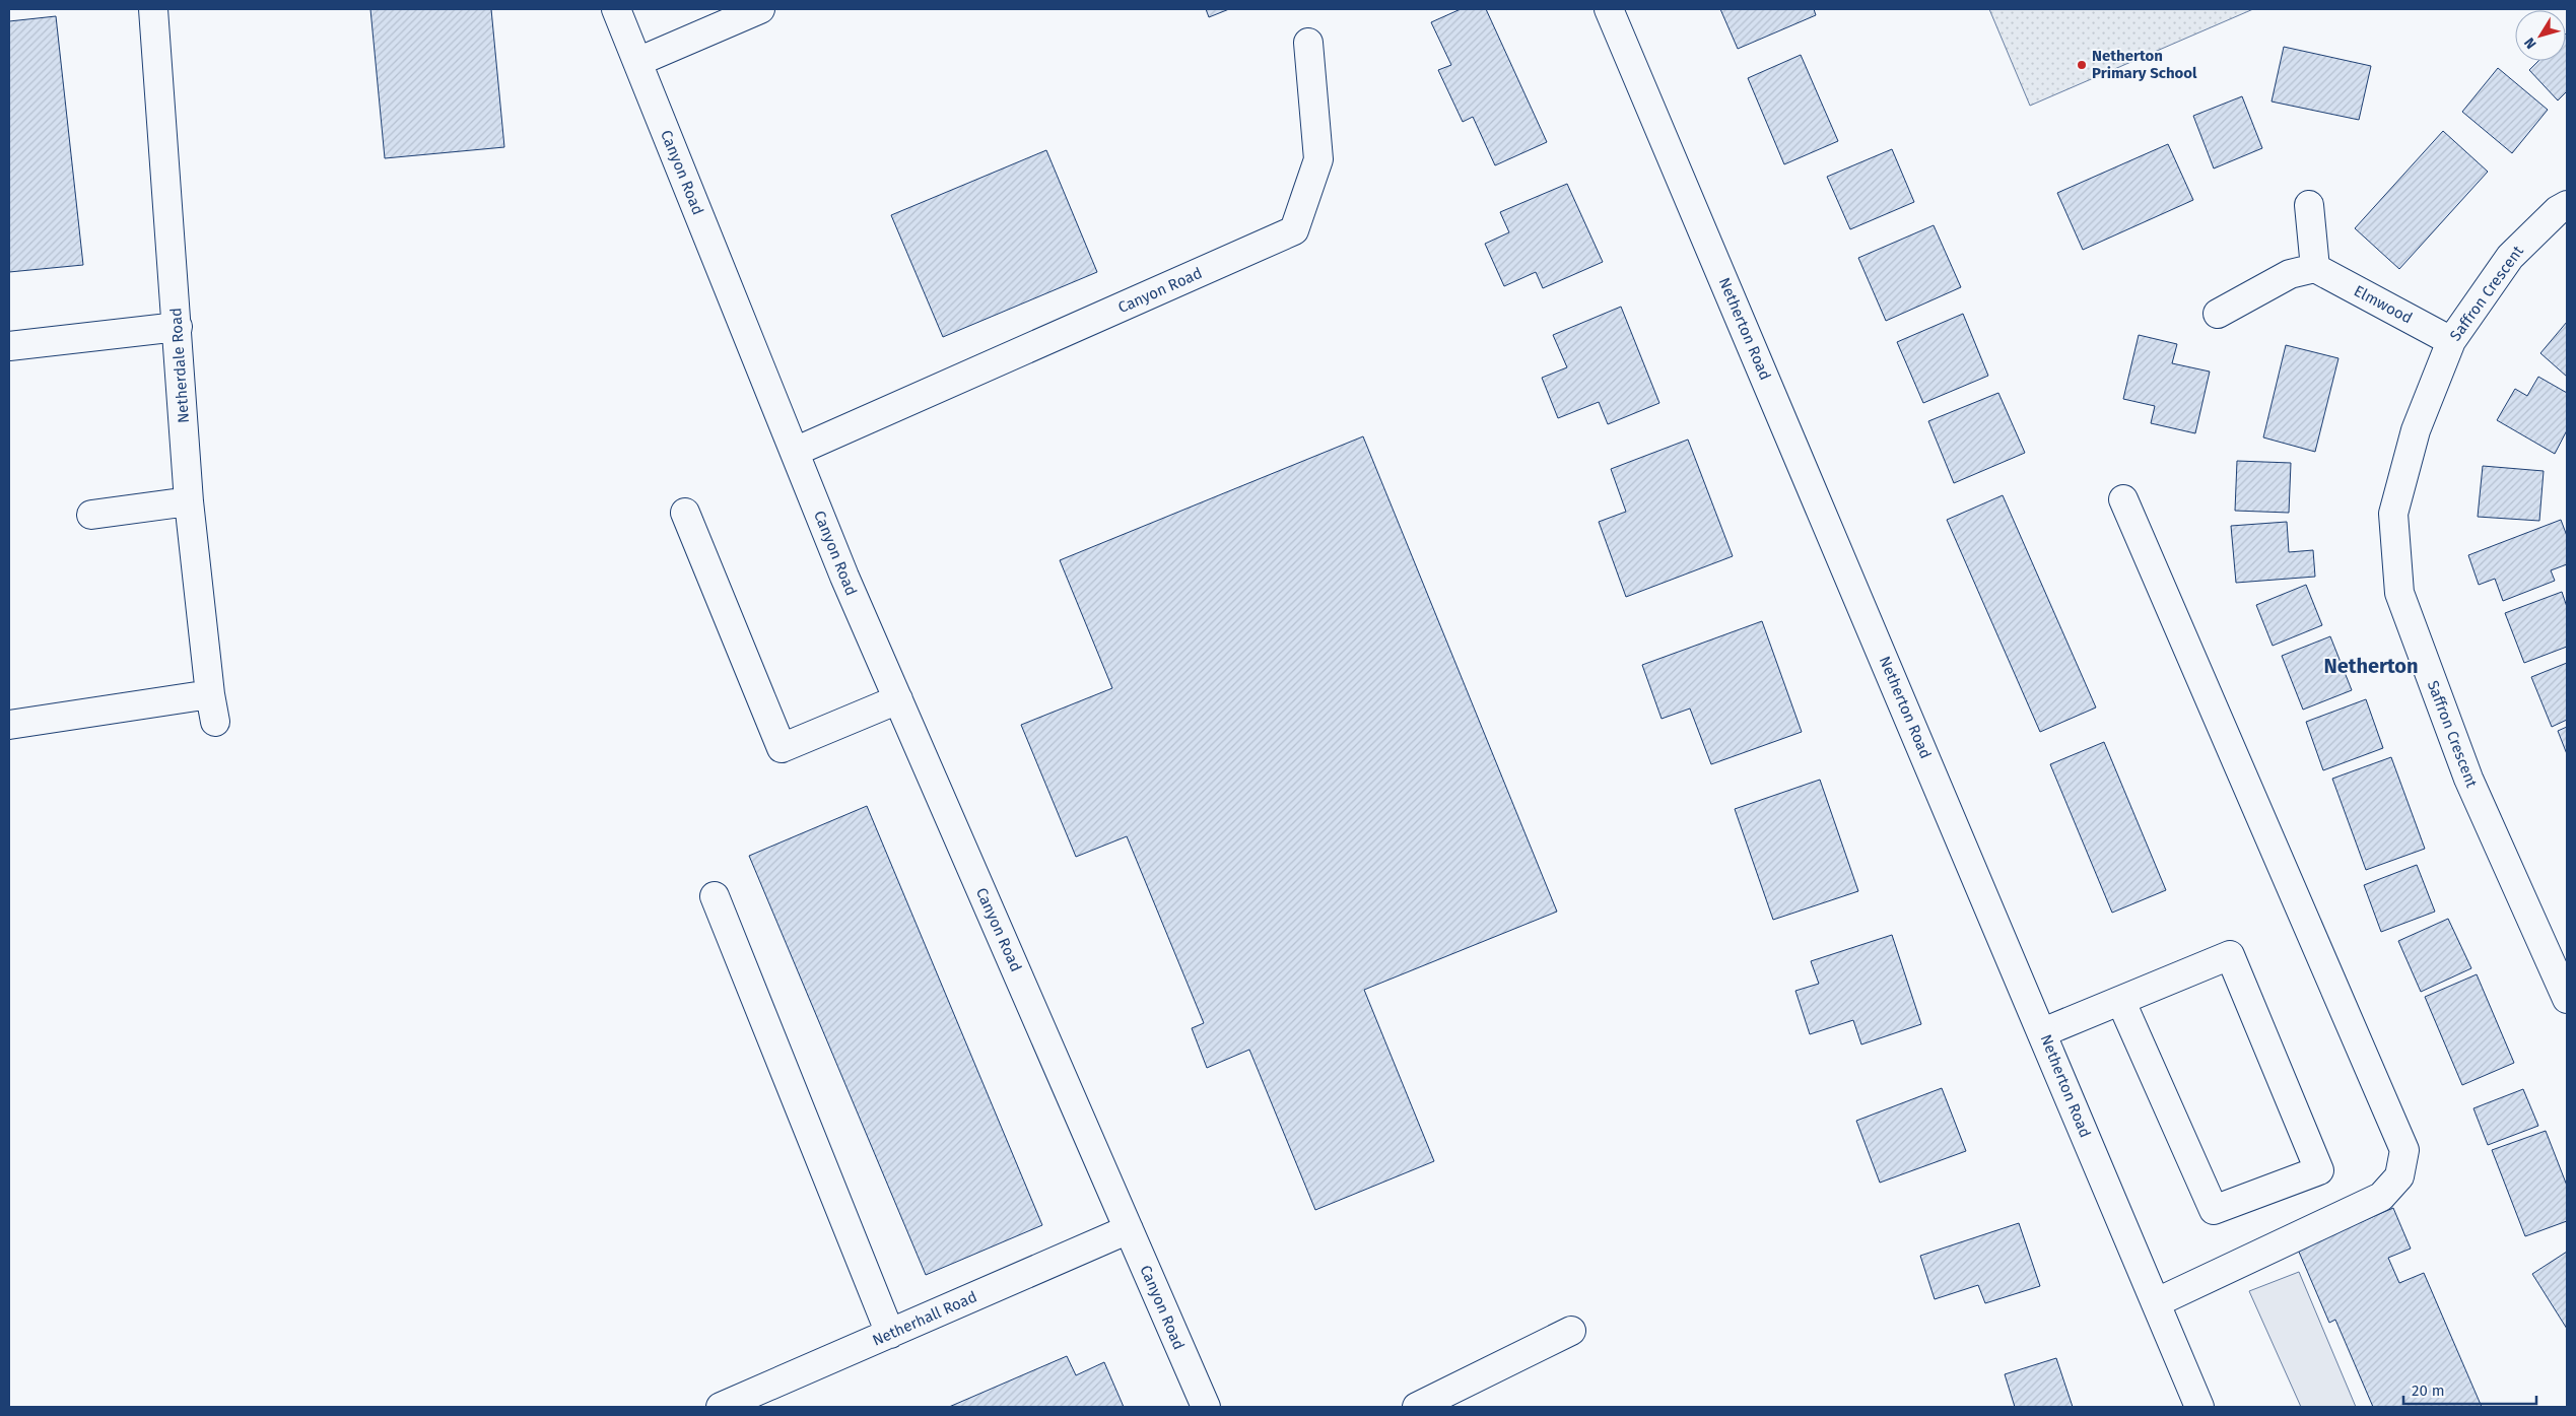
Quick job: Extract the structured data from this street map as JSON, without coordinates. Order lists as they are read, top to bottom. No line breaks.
{"streets":{"street":["Canyon Road","Saffron Crescent","Elmwood","Netherton Road","Netherdale Road","Netherhall Road"]},"crossings":[["Canyon Road","Netherhall Road"],["Saffron Crescent","Elmwood"]],"districts":["Netherton"],"places":["Netherton Primary School"],"scale_bar":"20 m","north":"bottom left"}
